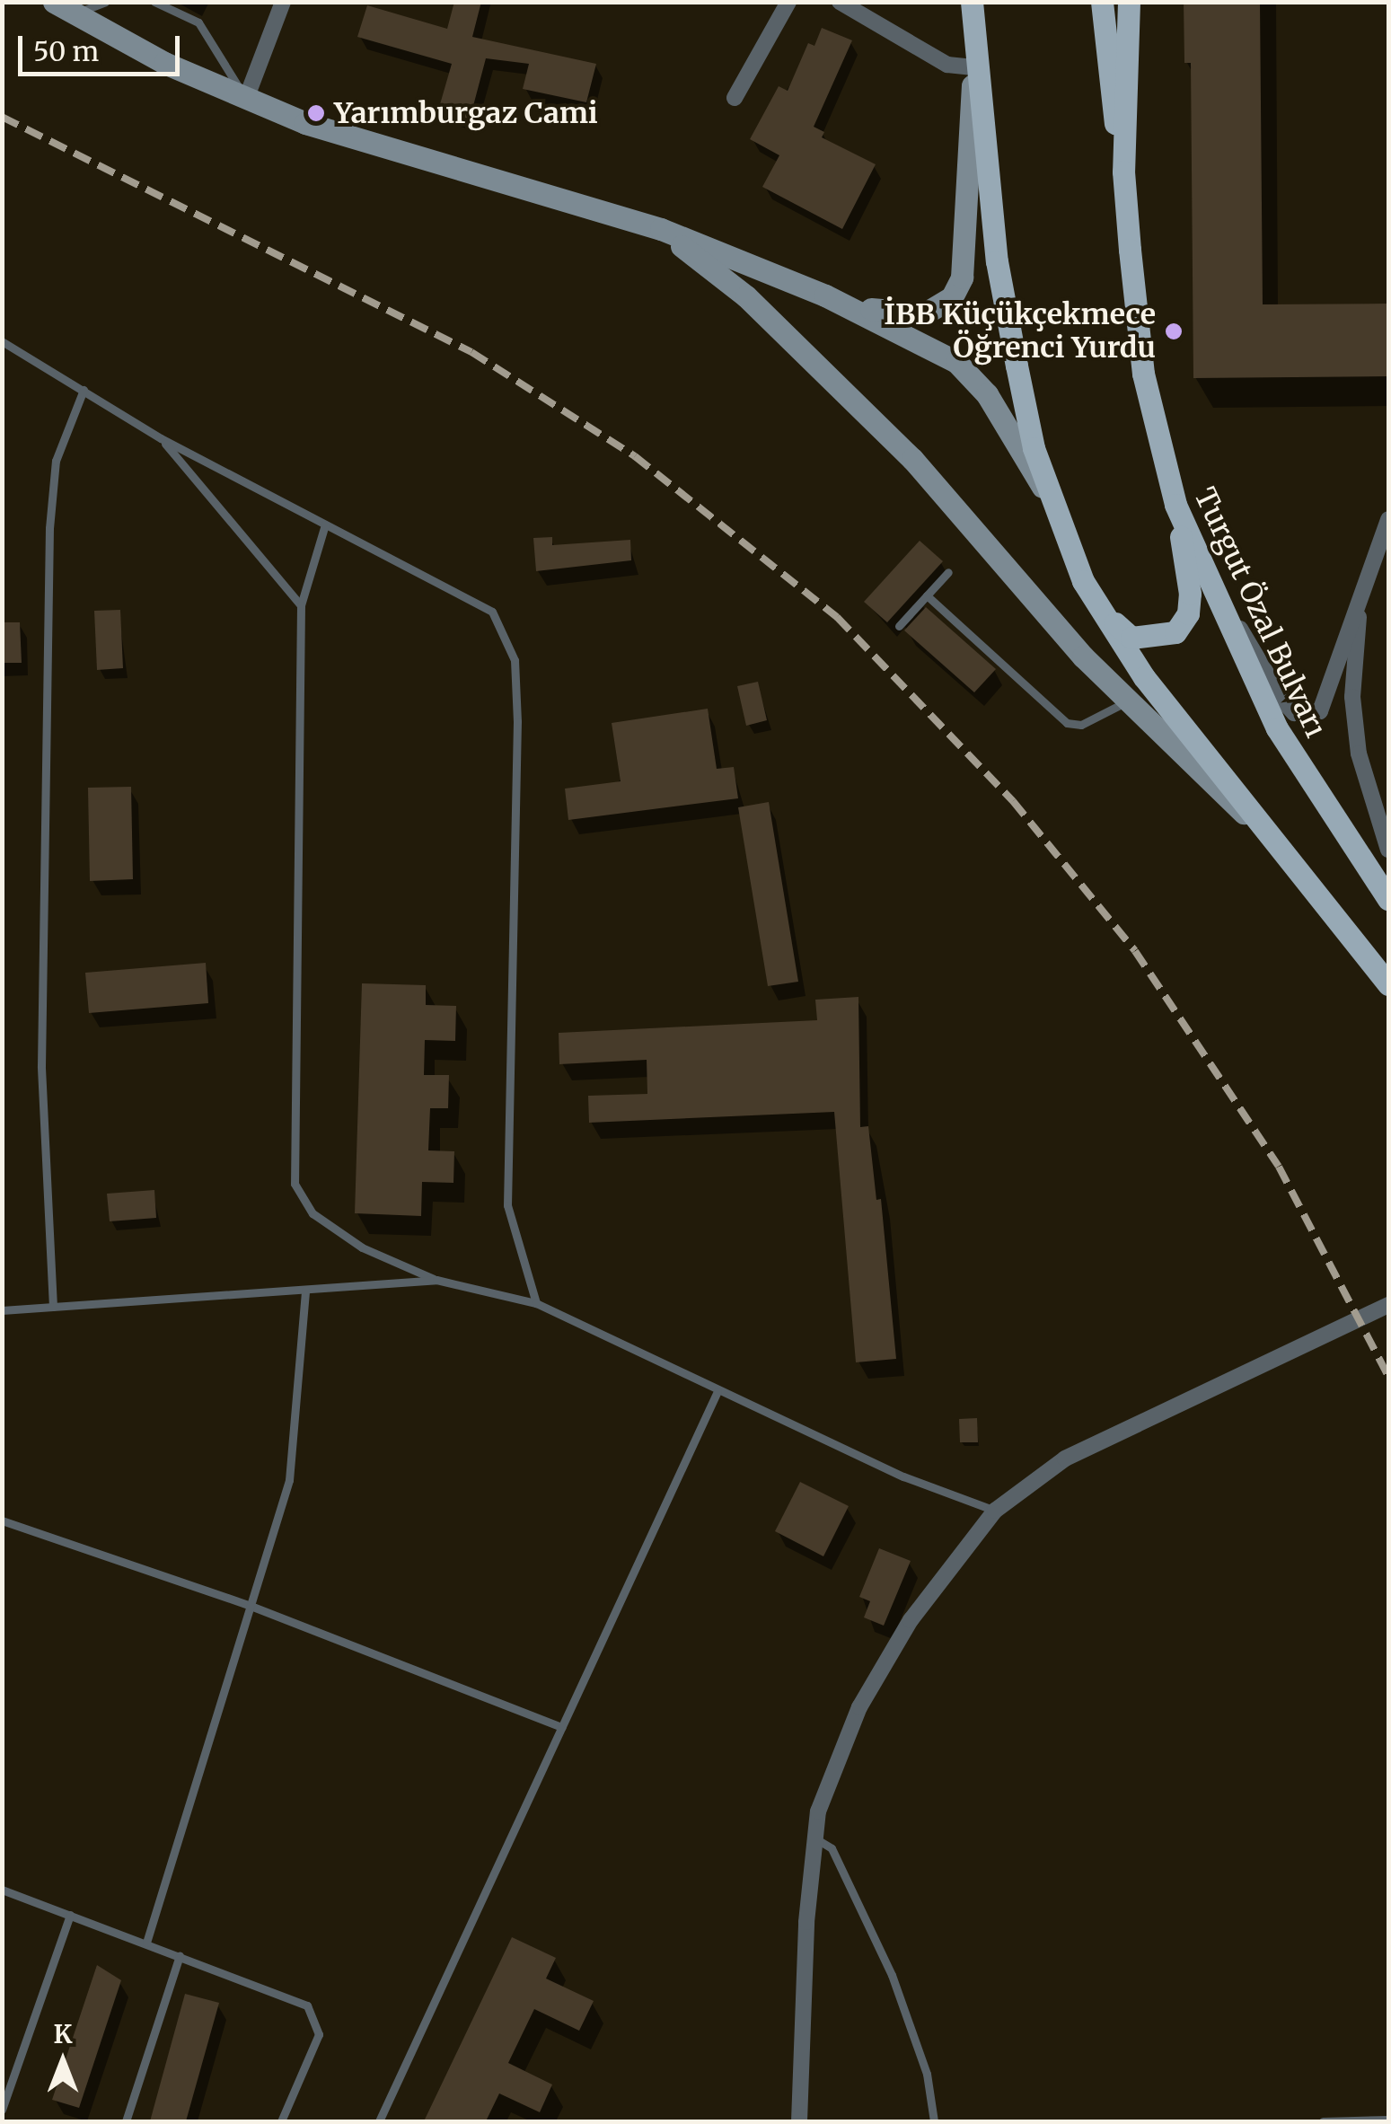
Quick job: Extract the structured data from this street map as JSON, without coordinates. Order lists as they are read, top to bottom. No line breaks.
{"streets":{"main road":["Turgut Özal Bulvarı"]},"places":["Yarımburgaz Cami","İBB Küçükçekmece Öğrenci Yurdu"],"scale_bar":"50 m","north":"top"}
